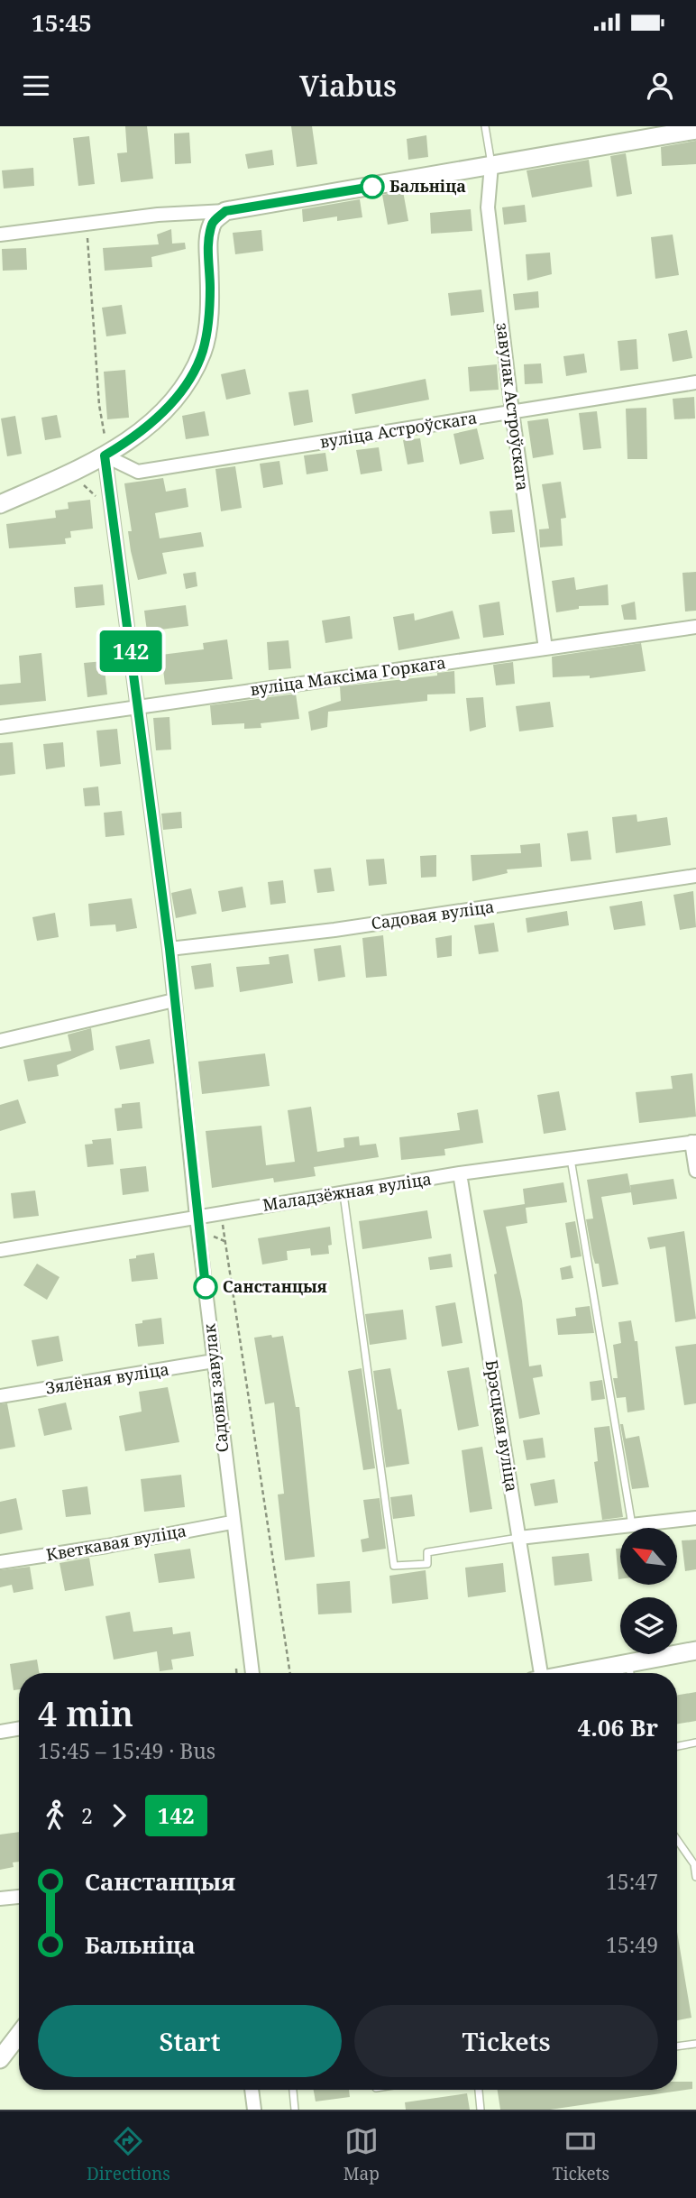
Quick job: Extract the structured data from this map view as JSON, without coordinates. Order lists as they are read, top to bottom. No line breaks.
{"streets":{"street":["завулак Астроўскага","вуліца Астроўскага","вуліца Максіма Горкага","Садовая вуліца","Маладзёжная вуліца","Зялёная вуліца","Садовы завулак","Брэсцкая вуліца","Кветкавая вуліца"]},"crossings":[["завулак Астроўскага","вуліца Астроўскага"],["завулак Астроўскага","вуліца Максіма Горкага"],["вуліца Астроўскага","Садовы завулак"],["вуліца Максіма Горкага","Садовы завулак"],["Садовая вуліца","Садовы завулак"],["Маладзёжная вуліца","Садовы завулак"],["Маладзёжная вуліца","Брэсцкая вуліца"],["Зялёная вуліца","Садовы завулак"],["Садовы завулак","Кветкавая вуліца"]],"places":["Бальніца","Санстанцыя"],"lines":["bus line 142"],"north":"top left","page":{"status":"15:45","header":"Viabus","on_map":"142","heading":["4 min","15:45 – 15:49 · Bus","4.06 Br"],"legs":["2","142"],"list":[{"name":"Санстанцыя","value":"15:47"},{"name":"Бальніца","value":"15:49"}],"buttons":["Start","Tickets"],"tabs":["Directions","Map","Tickets"]}}
